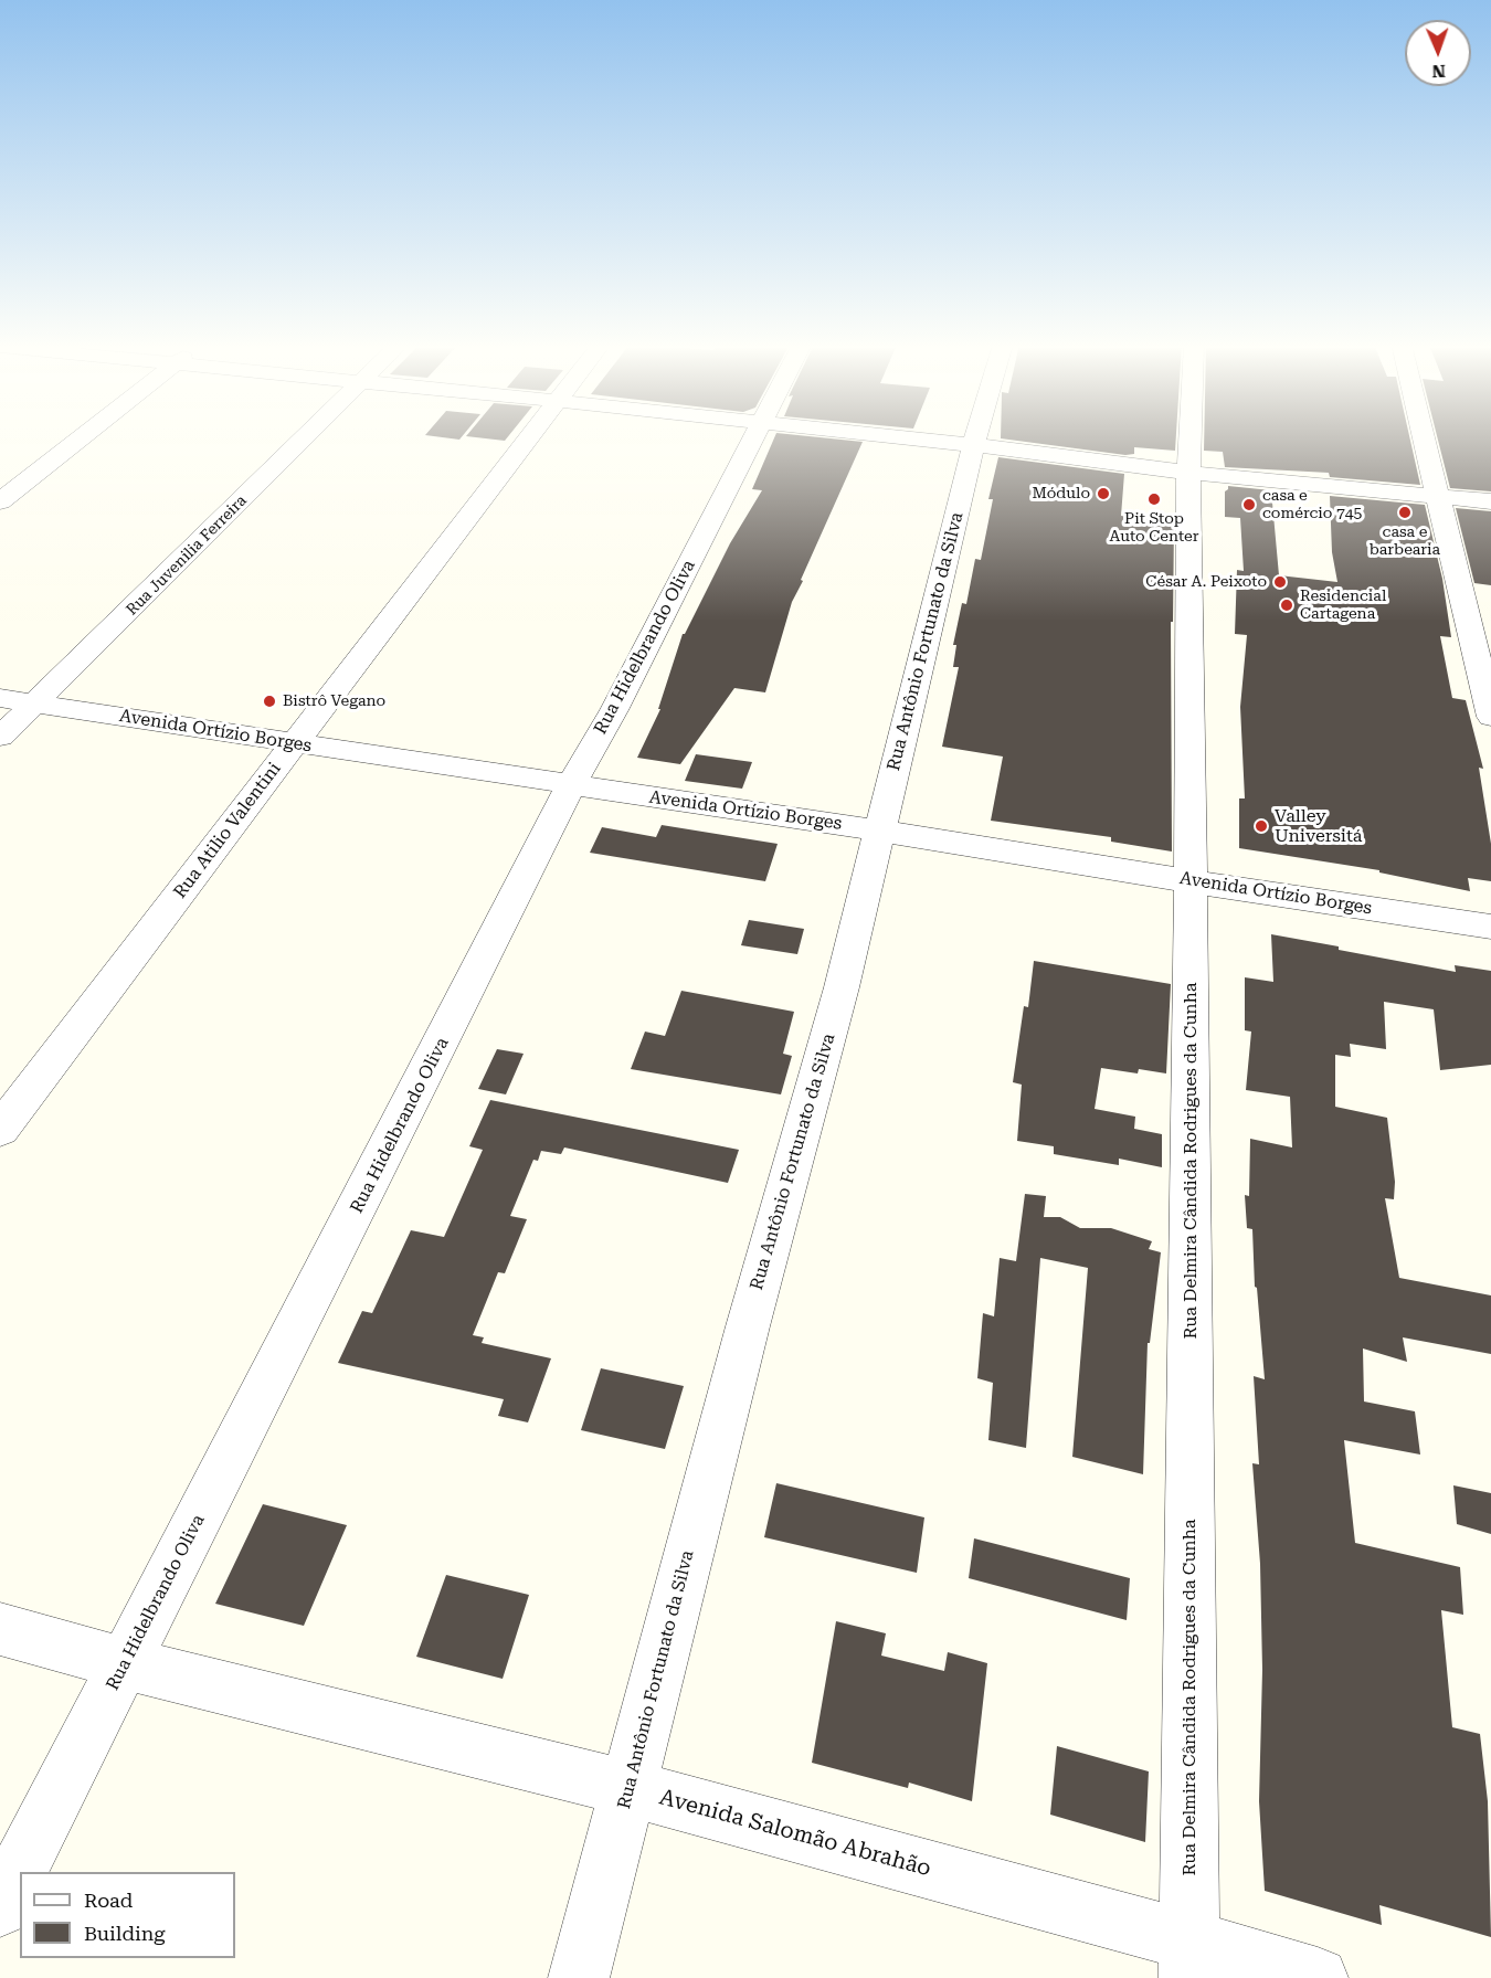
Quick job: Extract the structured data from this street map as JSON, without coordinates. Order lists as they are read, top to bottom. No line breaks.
{"streets":{"street":["Rua Juvenilia Ferreira","Rua Antônio Fortunato da Silva","Rua Hidelbrando Oliva","Avenida Ortízio Borges","Rua Atilio Valentini","Rua Delmira Cândida Rodrigues da Cunha","Avenida Salomão Abrahão"]},"crossings":[["Rua Juvenilia Ferreira","Avenida Ortízio Borges"],["Rua Antônio Fortunato da Silva","Avenida Ortízio Borges"],["Rua Antônio Fortunato da Silva","Avenida Salomão Abrahão"],["Rua Hidelbrando Oliva","Avenida Ortízio Borges"],["Rua Hidelbrando Oliva","Avenida Salomão Abrahão"],["Avenida Ortízio Borges","Rua Atilio Valentini"],["Avenida Ortízio Borges","Rua Delmira Cândida Rodrigues da Cunha"],["Rua Delmira Cândida Rodrigues da Cunha","Avenida Salomão Abrahão"]],"places":["Módulo","Pit Stop Auto Center","casa e comércio 745","casa e barbearia","César A. Peixoto","Residencial Cartagena","Bistrô Vegano","Valley Universitá"],"legend":["Road","Building"],"north":"bottom"}
